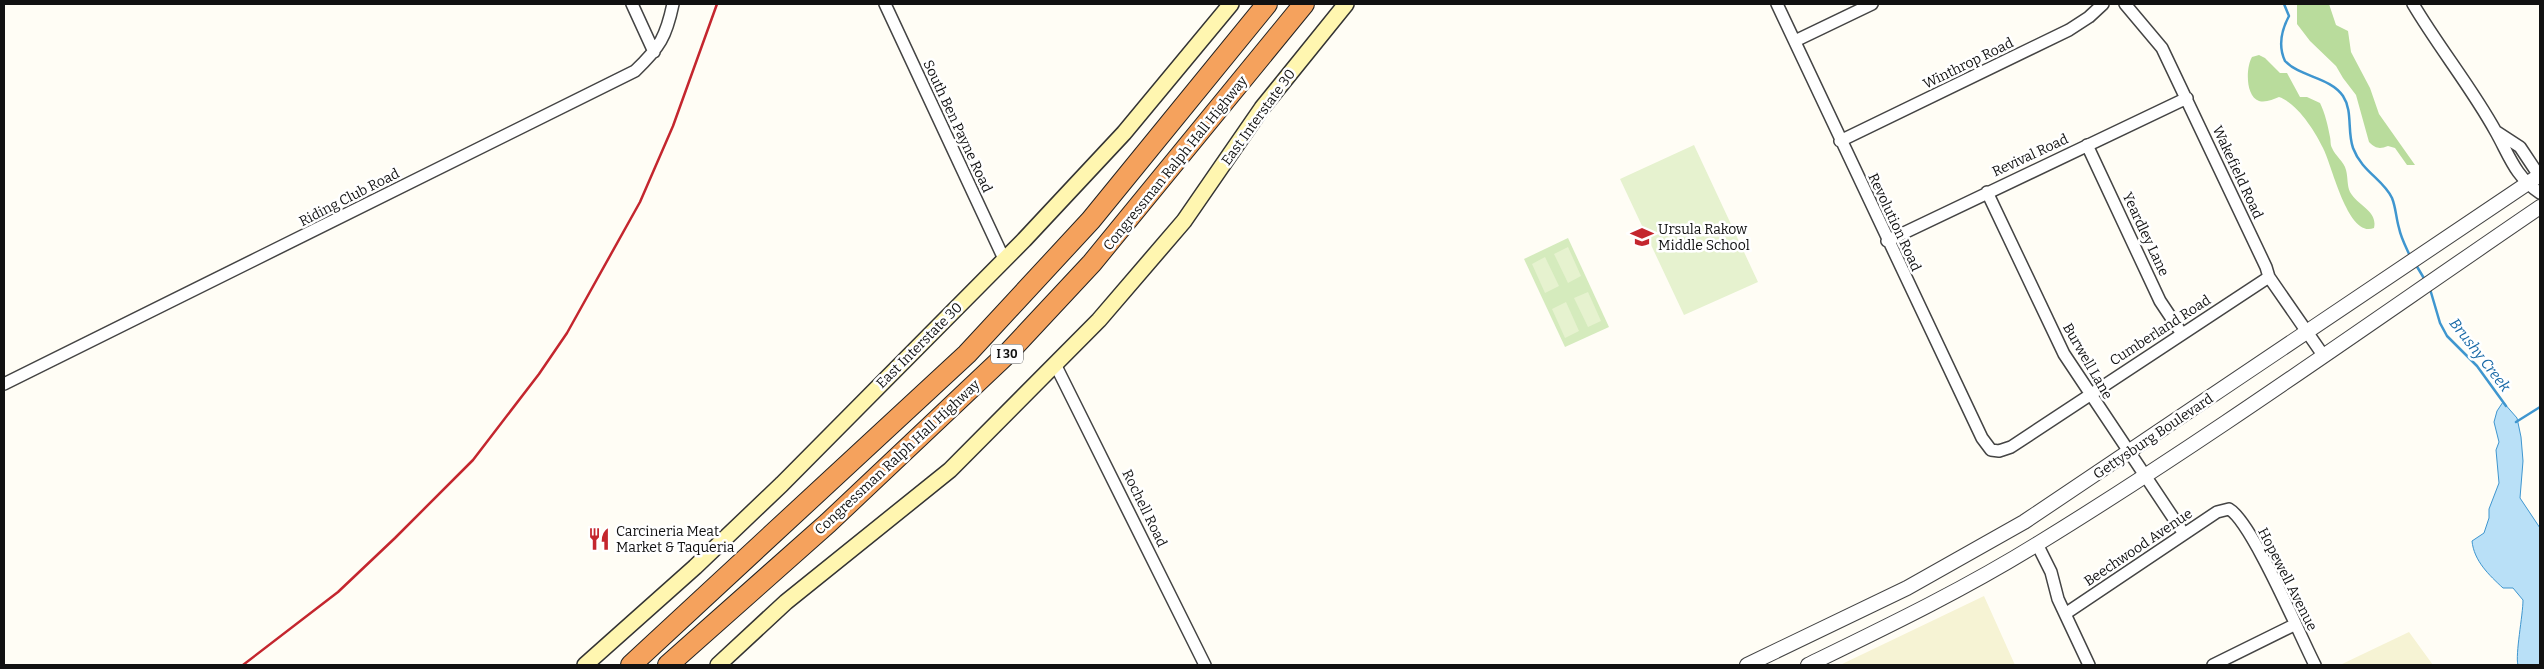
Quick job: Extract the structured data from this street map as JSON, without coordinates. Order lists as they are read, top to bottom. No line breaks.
{"streets":{"highway":["Congressman Ralph Hall Highway","I 30"],"main road":["East Interstate 30"],"street":["Winthrop Road","South Ben Payne Road","Revival Road","Wakefield Road","Riding Club Road","Revolution Road","Yeardley Lane","Cumberland Road","Burwell Lane","Gettysburg Boulevard","Rochell Road","Beechwood Avenue","Hopewell Avenue"]},"crossings":[["Winthrop Road","Revolution Road"],["East Interstate 30","South Ben Payne Road"],["East Interstate 30","Rochell Road"],["Revival Road","Wakefield Road"],["Revival Road","Revolution Road"],["Revival Road","Yeardley Lane"],["Revival Road","Burwell Lane"],["Wakefield Road","Cumberland Road"],["Wakefield Road","Gettysburg Boulevard"],["Revolution Road","Cumberland Road"],["Yeardley Lane","Cumberland Road"],["Cumberland Road","Burwell Lane"],["Burwell Lane","Gettysburg Boulevard"],["Burwell Lane","Beechwood Avenue"],["Beechwood Avenue","Hopewell Avenue"]],"water":["Brushy Creek"],"places":{"school or university":["Ursula Rakow Middle School"],"restaurant":["Carcineria Meat Market & Taqueria"]}}
